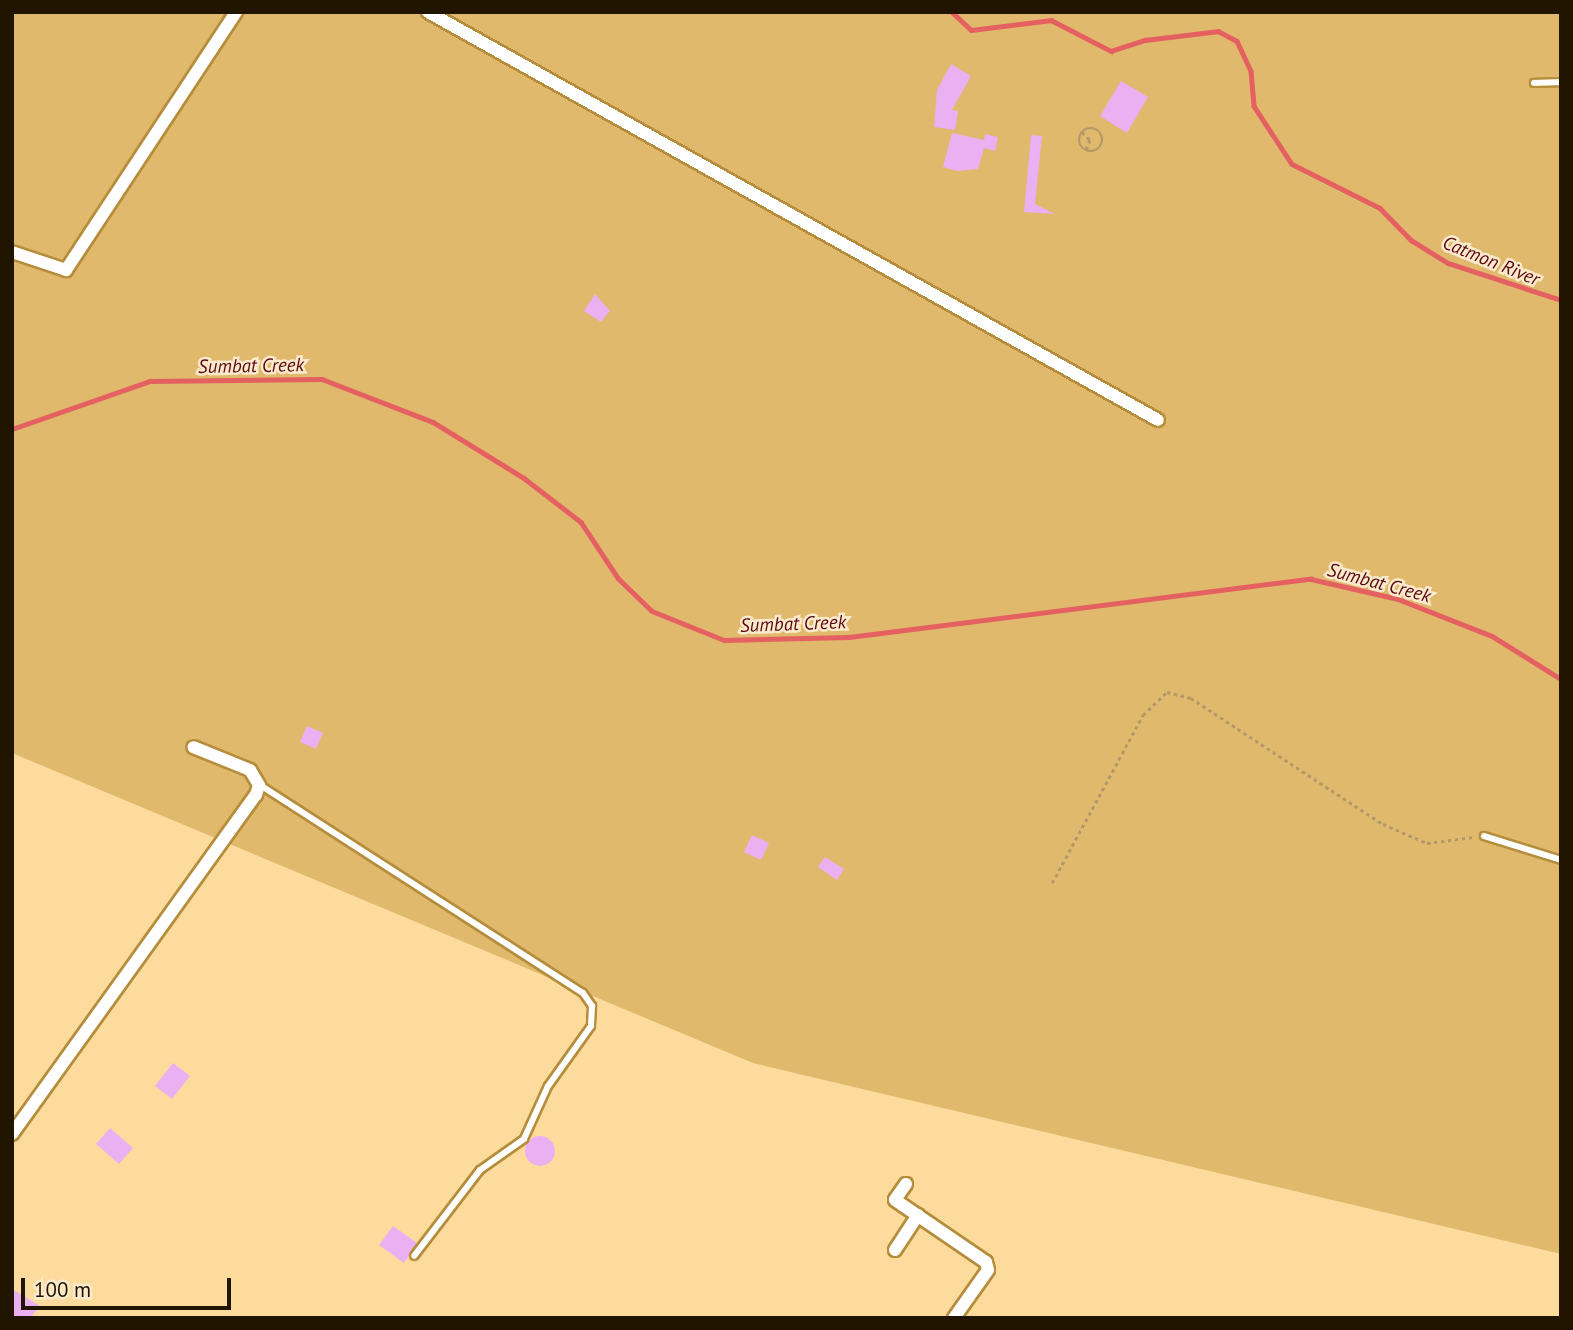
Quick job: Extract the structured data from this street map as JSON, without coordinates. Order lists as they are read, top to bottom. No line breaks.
{"water":["Catmon River","Sumbat Creek"],"scale_bar":"100 m"}
